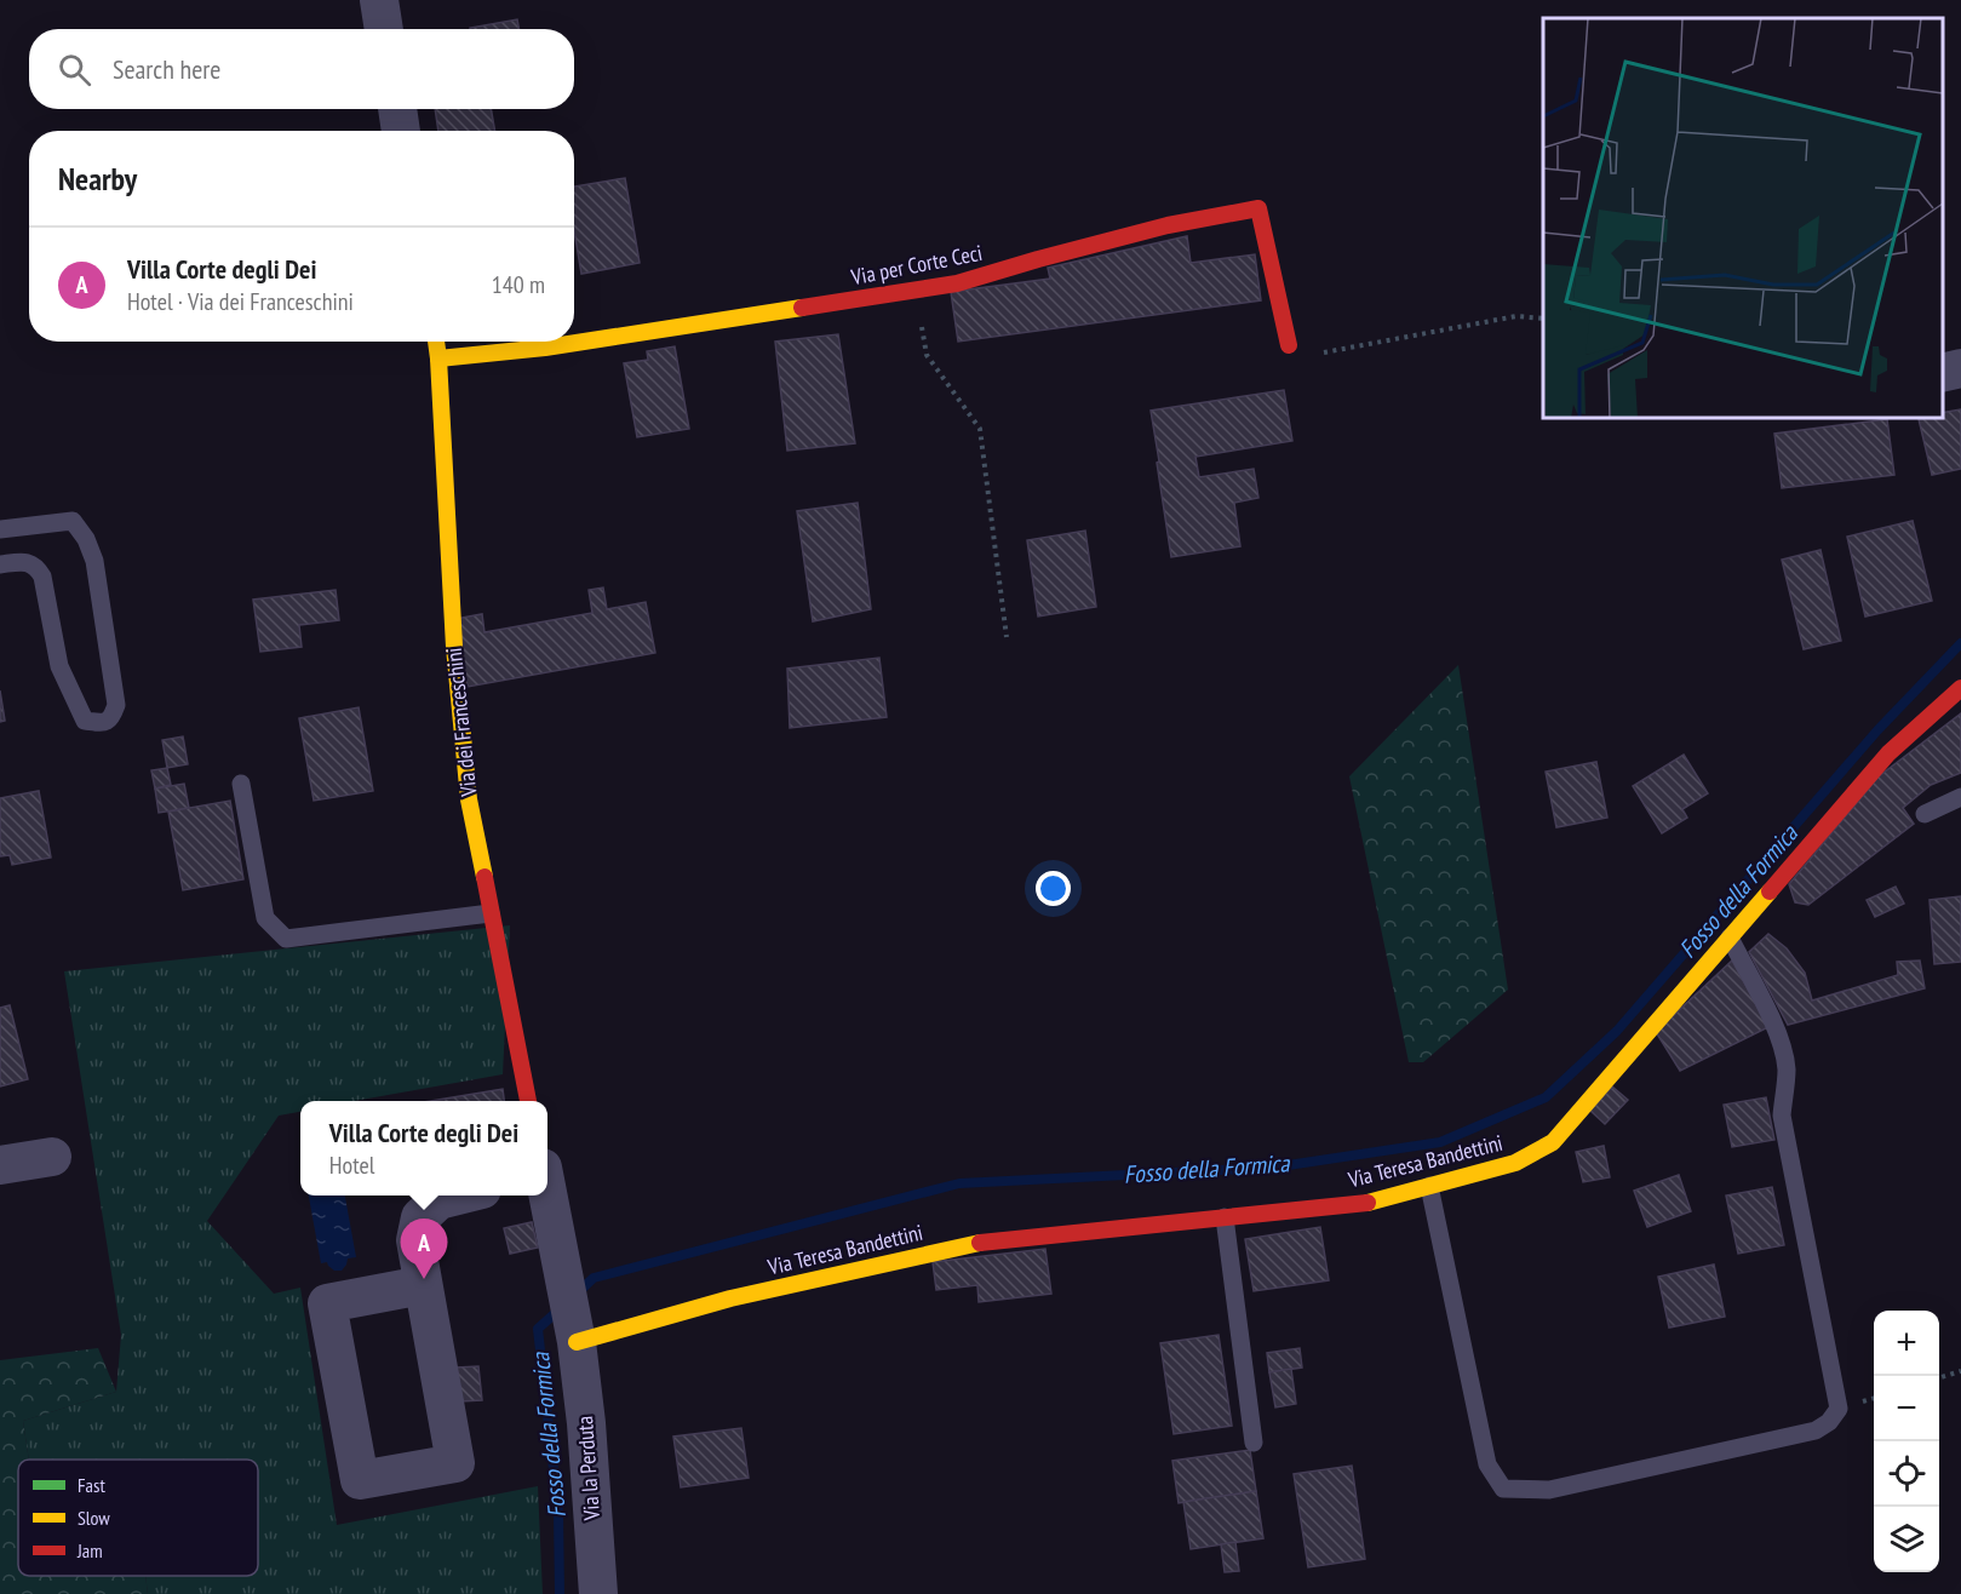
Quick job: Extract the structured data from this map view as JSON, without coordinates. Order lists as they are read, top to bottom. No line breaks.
{"streets":{"street":["Via per Corte Ceci","Via dei Franceschini","Via Teresa Bandettini","Via la Perduta"]},"crossings":[["Via per Corte Ceci","Via dei Franceschini"],["Via Teresa Bandettini","Via la Perduta"]],"water":["Fosso della Formica"],"legend":["Fast","Slow","Jam"],"page":{"search":"Search here","heading":"Nearby","list":[{"mark":"A","name":"Villa Corte degli Dei","note":"Hotel · Via dei Franceschini","value":"140 m"}],"popup":["Villa Corte degli Dei","Hotel"],"pins":"A","map_buttons":["+","−"]}}
